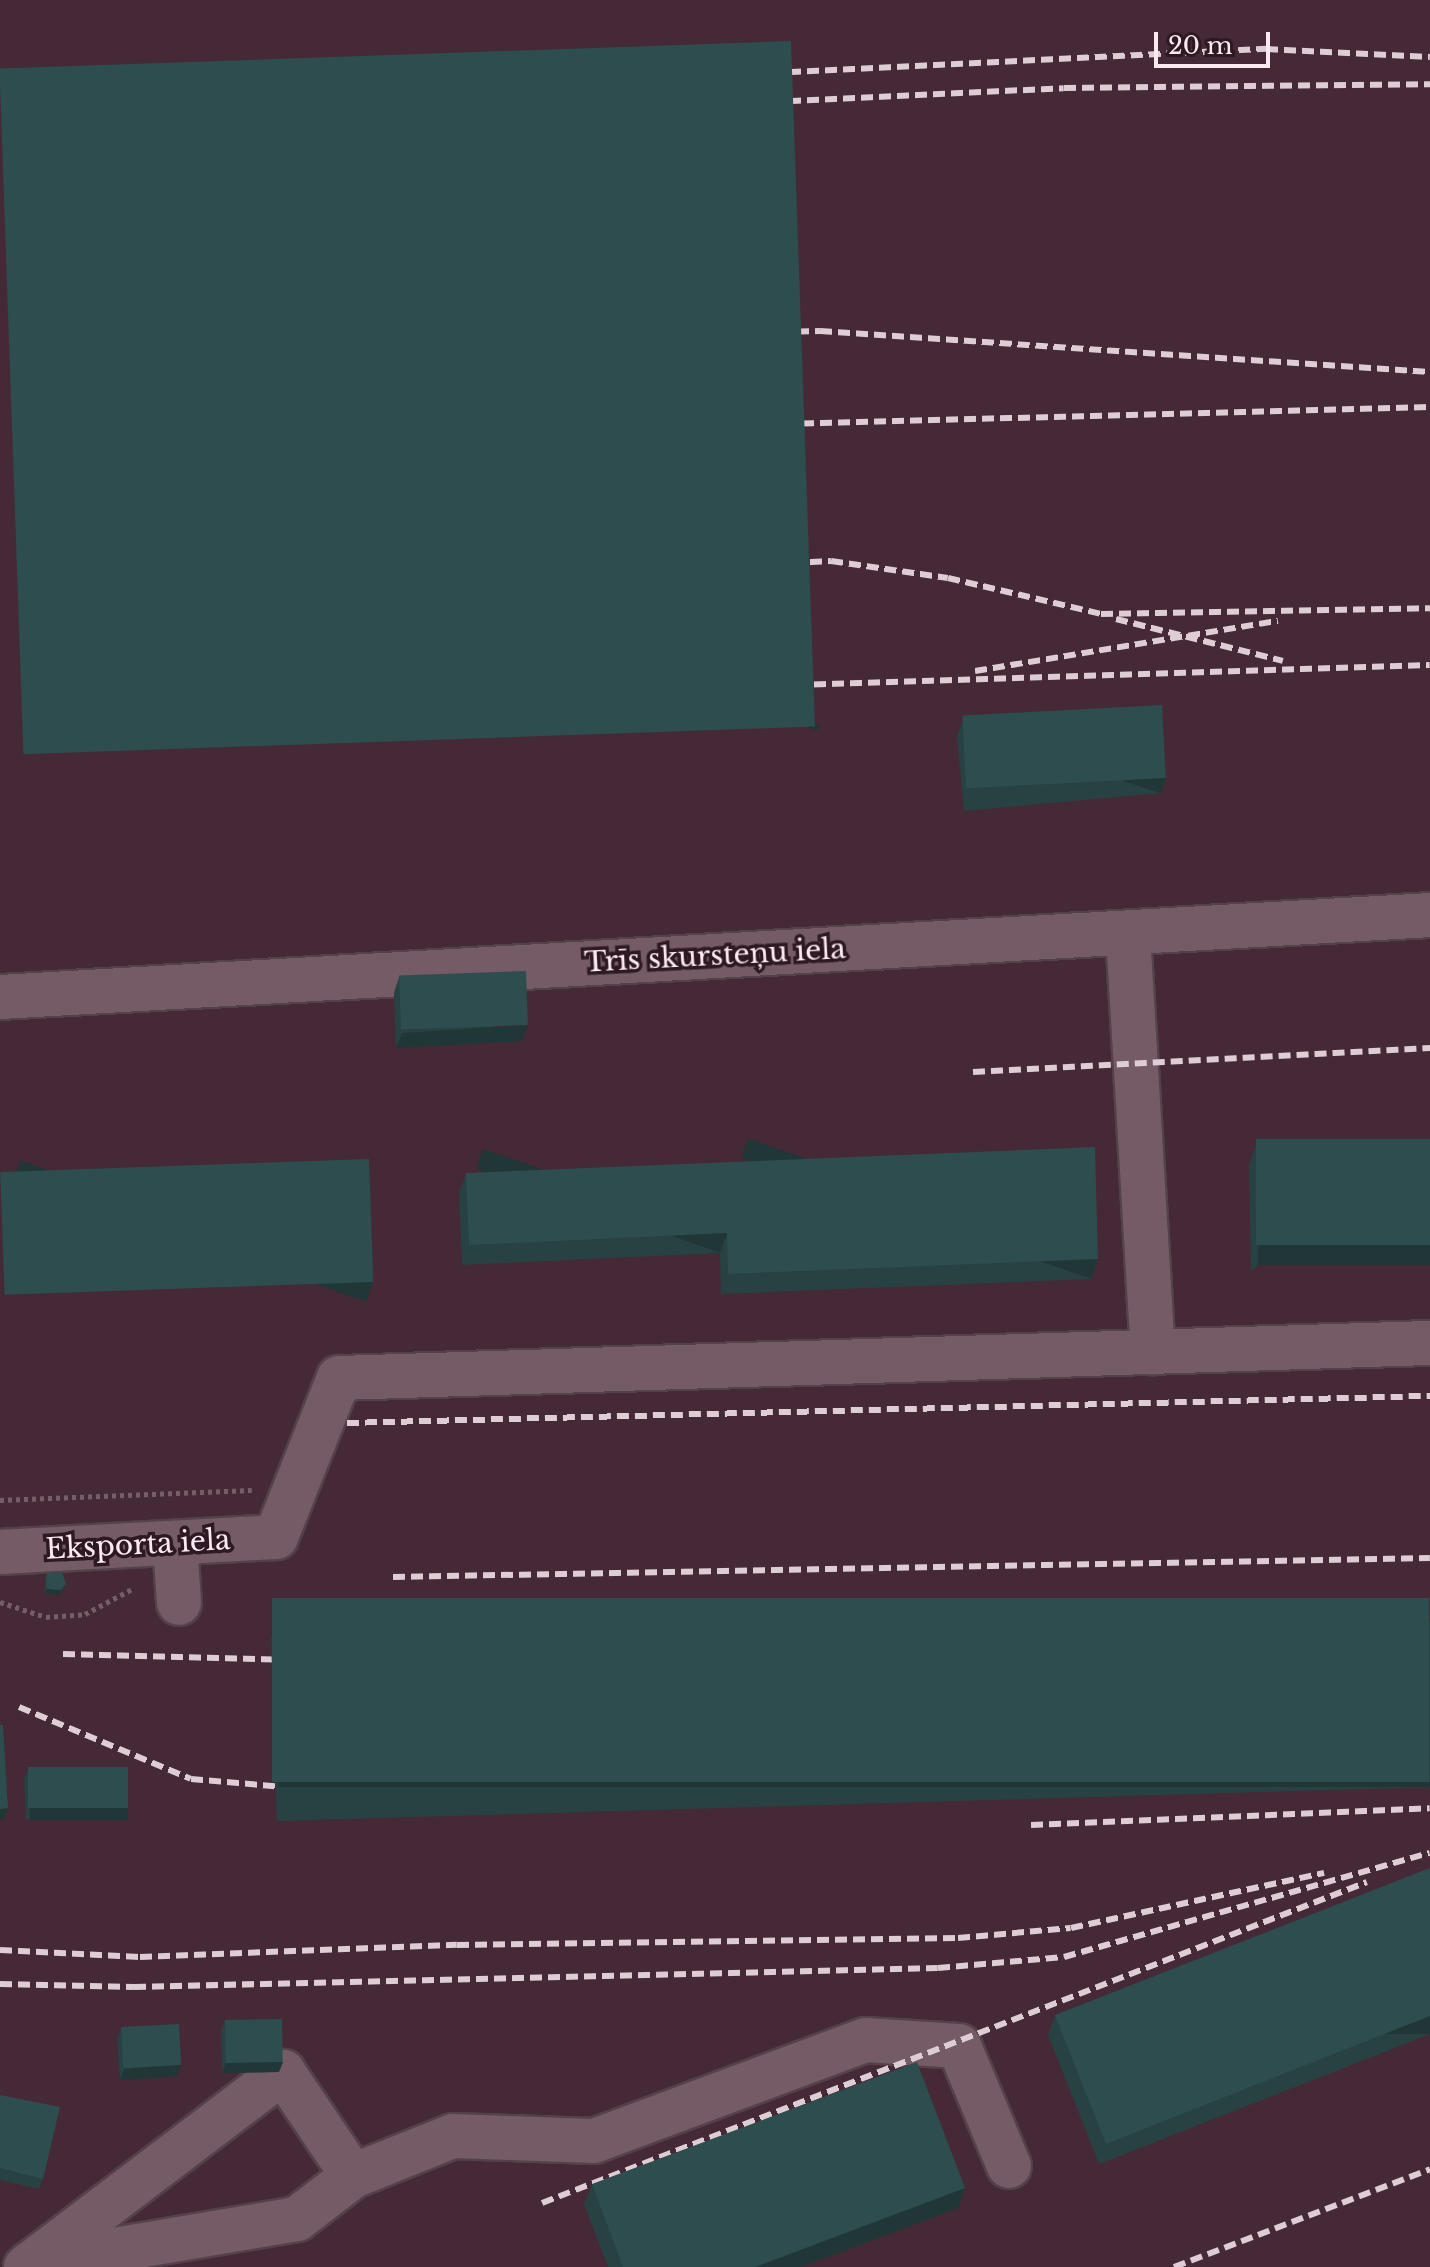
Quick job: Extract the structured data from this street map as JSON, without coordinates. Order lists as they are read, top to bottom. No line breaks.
{"streets":{"street":["Trīs skursteņu iela","Eksporta iela"]},"scale_bar":"20 m"}
